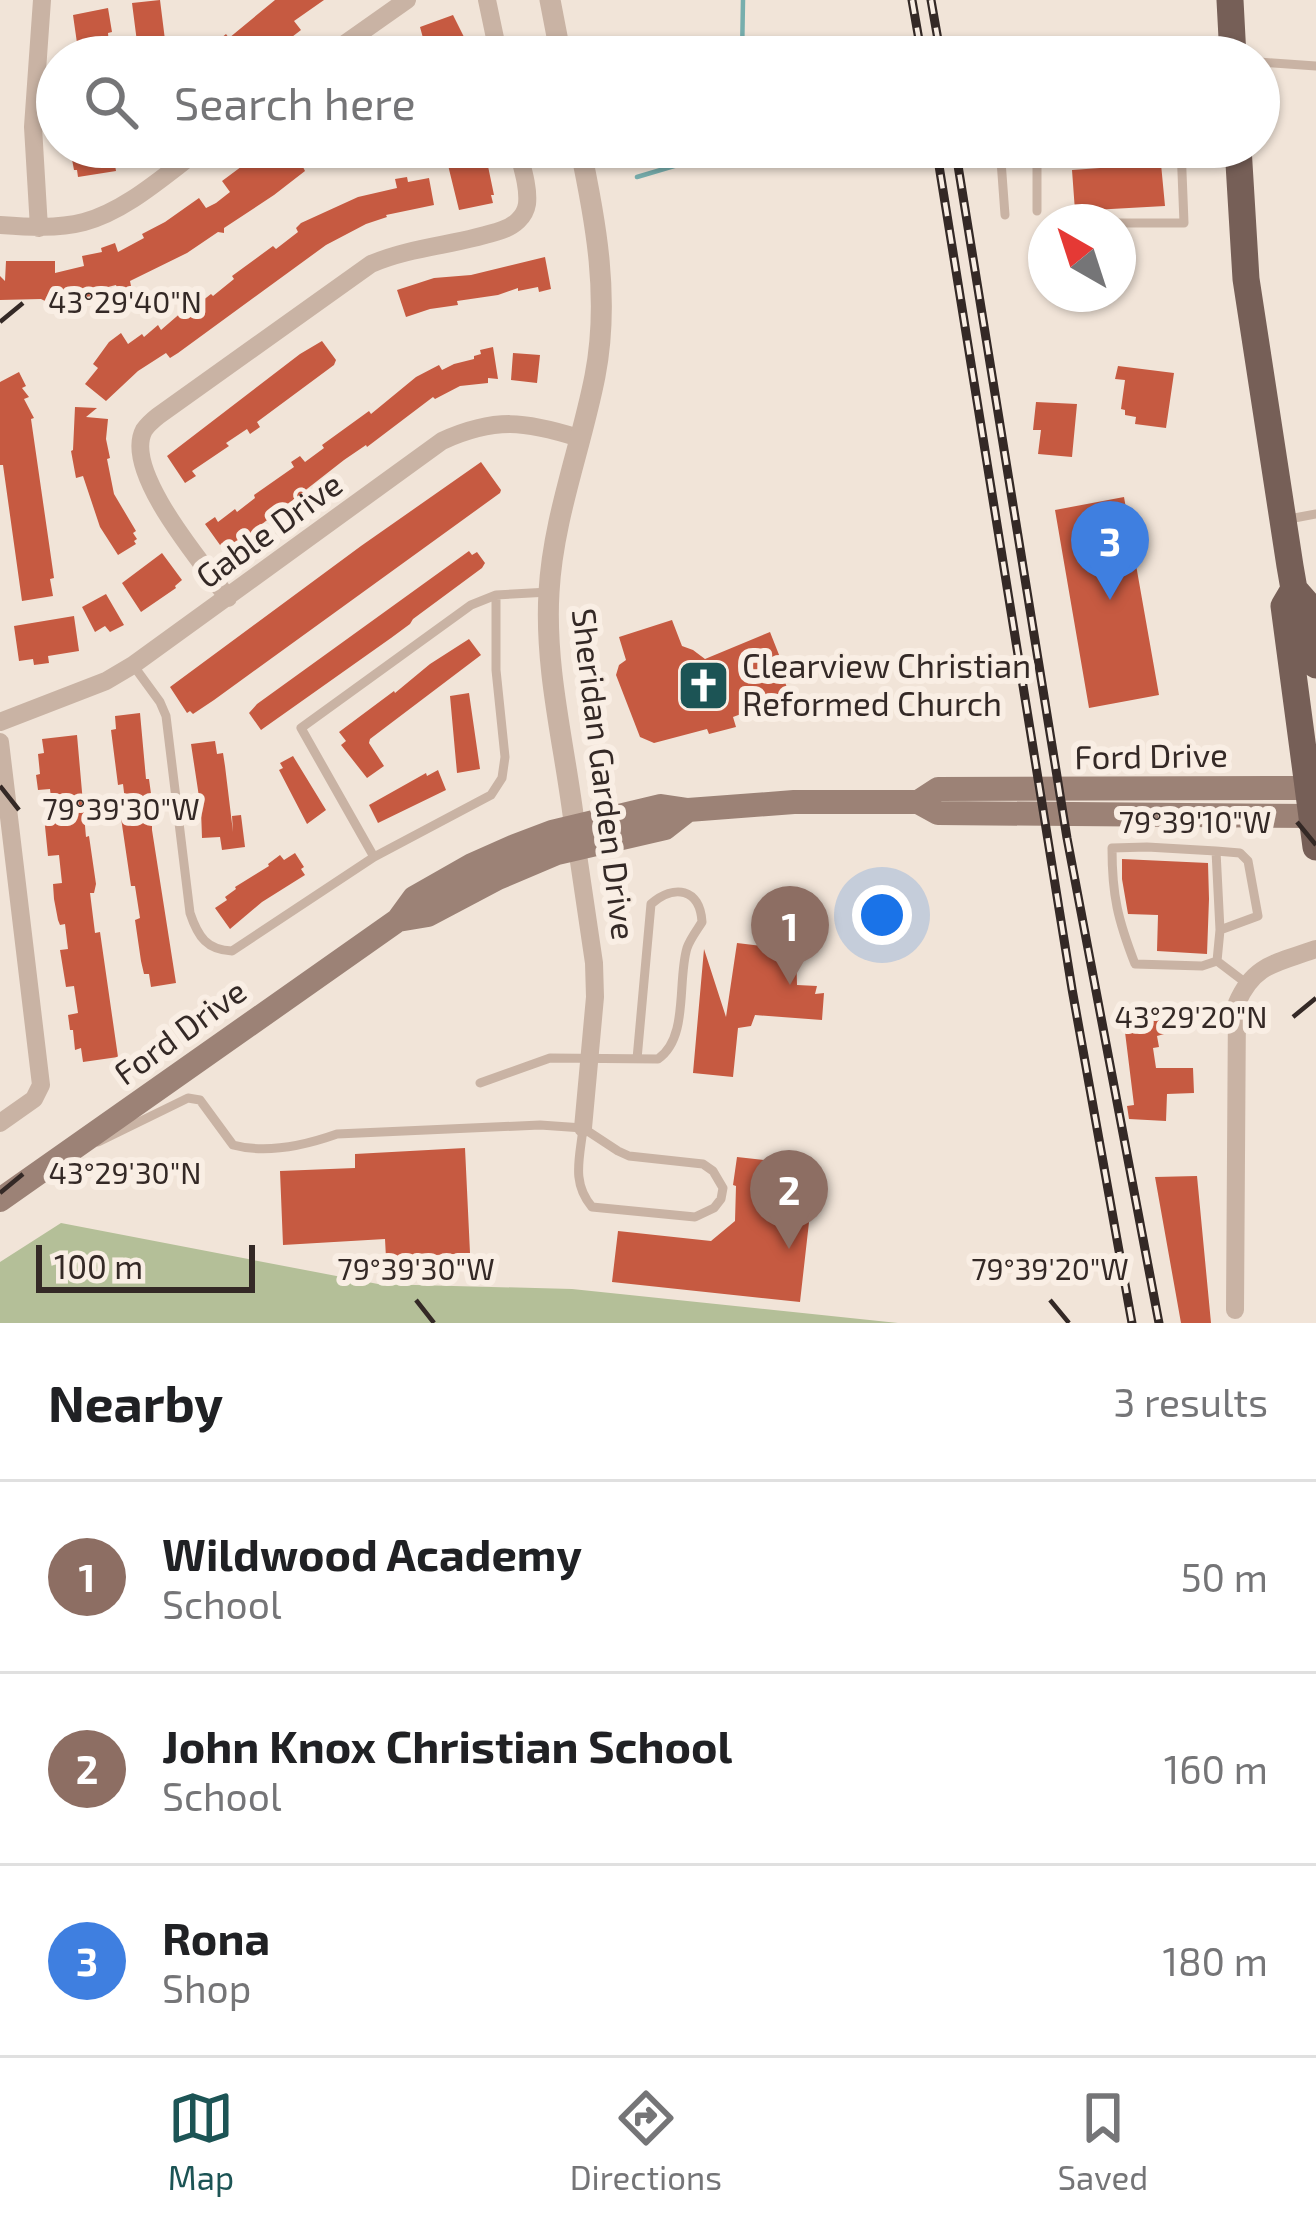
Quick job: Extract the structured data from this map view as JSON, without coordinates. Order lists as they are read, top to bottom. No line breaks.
{"streets":{"main road":["Ford Drive"],"street":["Gable Drive","Sheridan Garden Drive"]},"crossings":[["Gable Drive","Sheridan Garden Drive"],["Ford Drive","Sheridan Garden Drive"]],"places":{"church":["Clearview Christian Reformed Church"]},"scale_bar":"100 m","north":"top left","page":{"search":"Search here","pins":["3","1","2"],"scale":"100 m","heading":["Nearby","3 results"],"list":[{"mark":"1","name":"Wildwood Academy","note":"School","value":"50 m"},{"mark":"2","name":"John Knox Christian School","note":"School","value":"160 m"},{"mark":"3","name":"Rona","note":"Shop","value":"180 m"}],"nav":["Map","Directions","Saved"]},"coordinates":["43°29'40\"N","79°39'30\"W","79°39'10\"W","43°29'20\"N","43°29'30\"N","79°39'20\"W"]}
